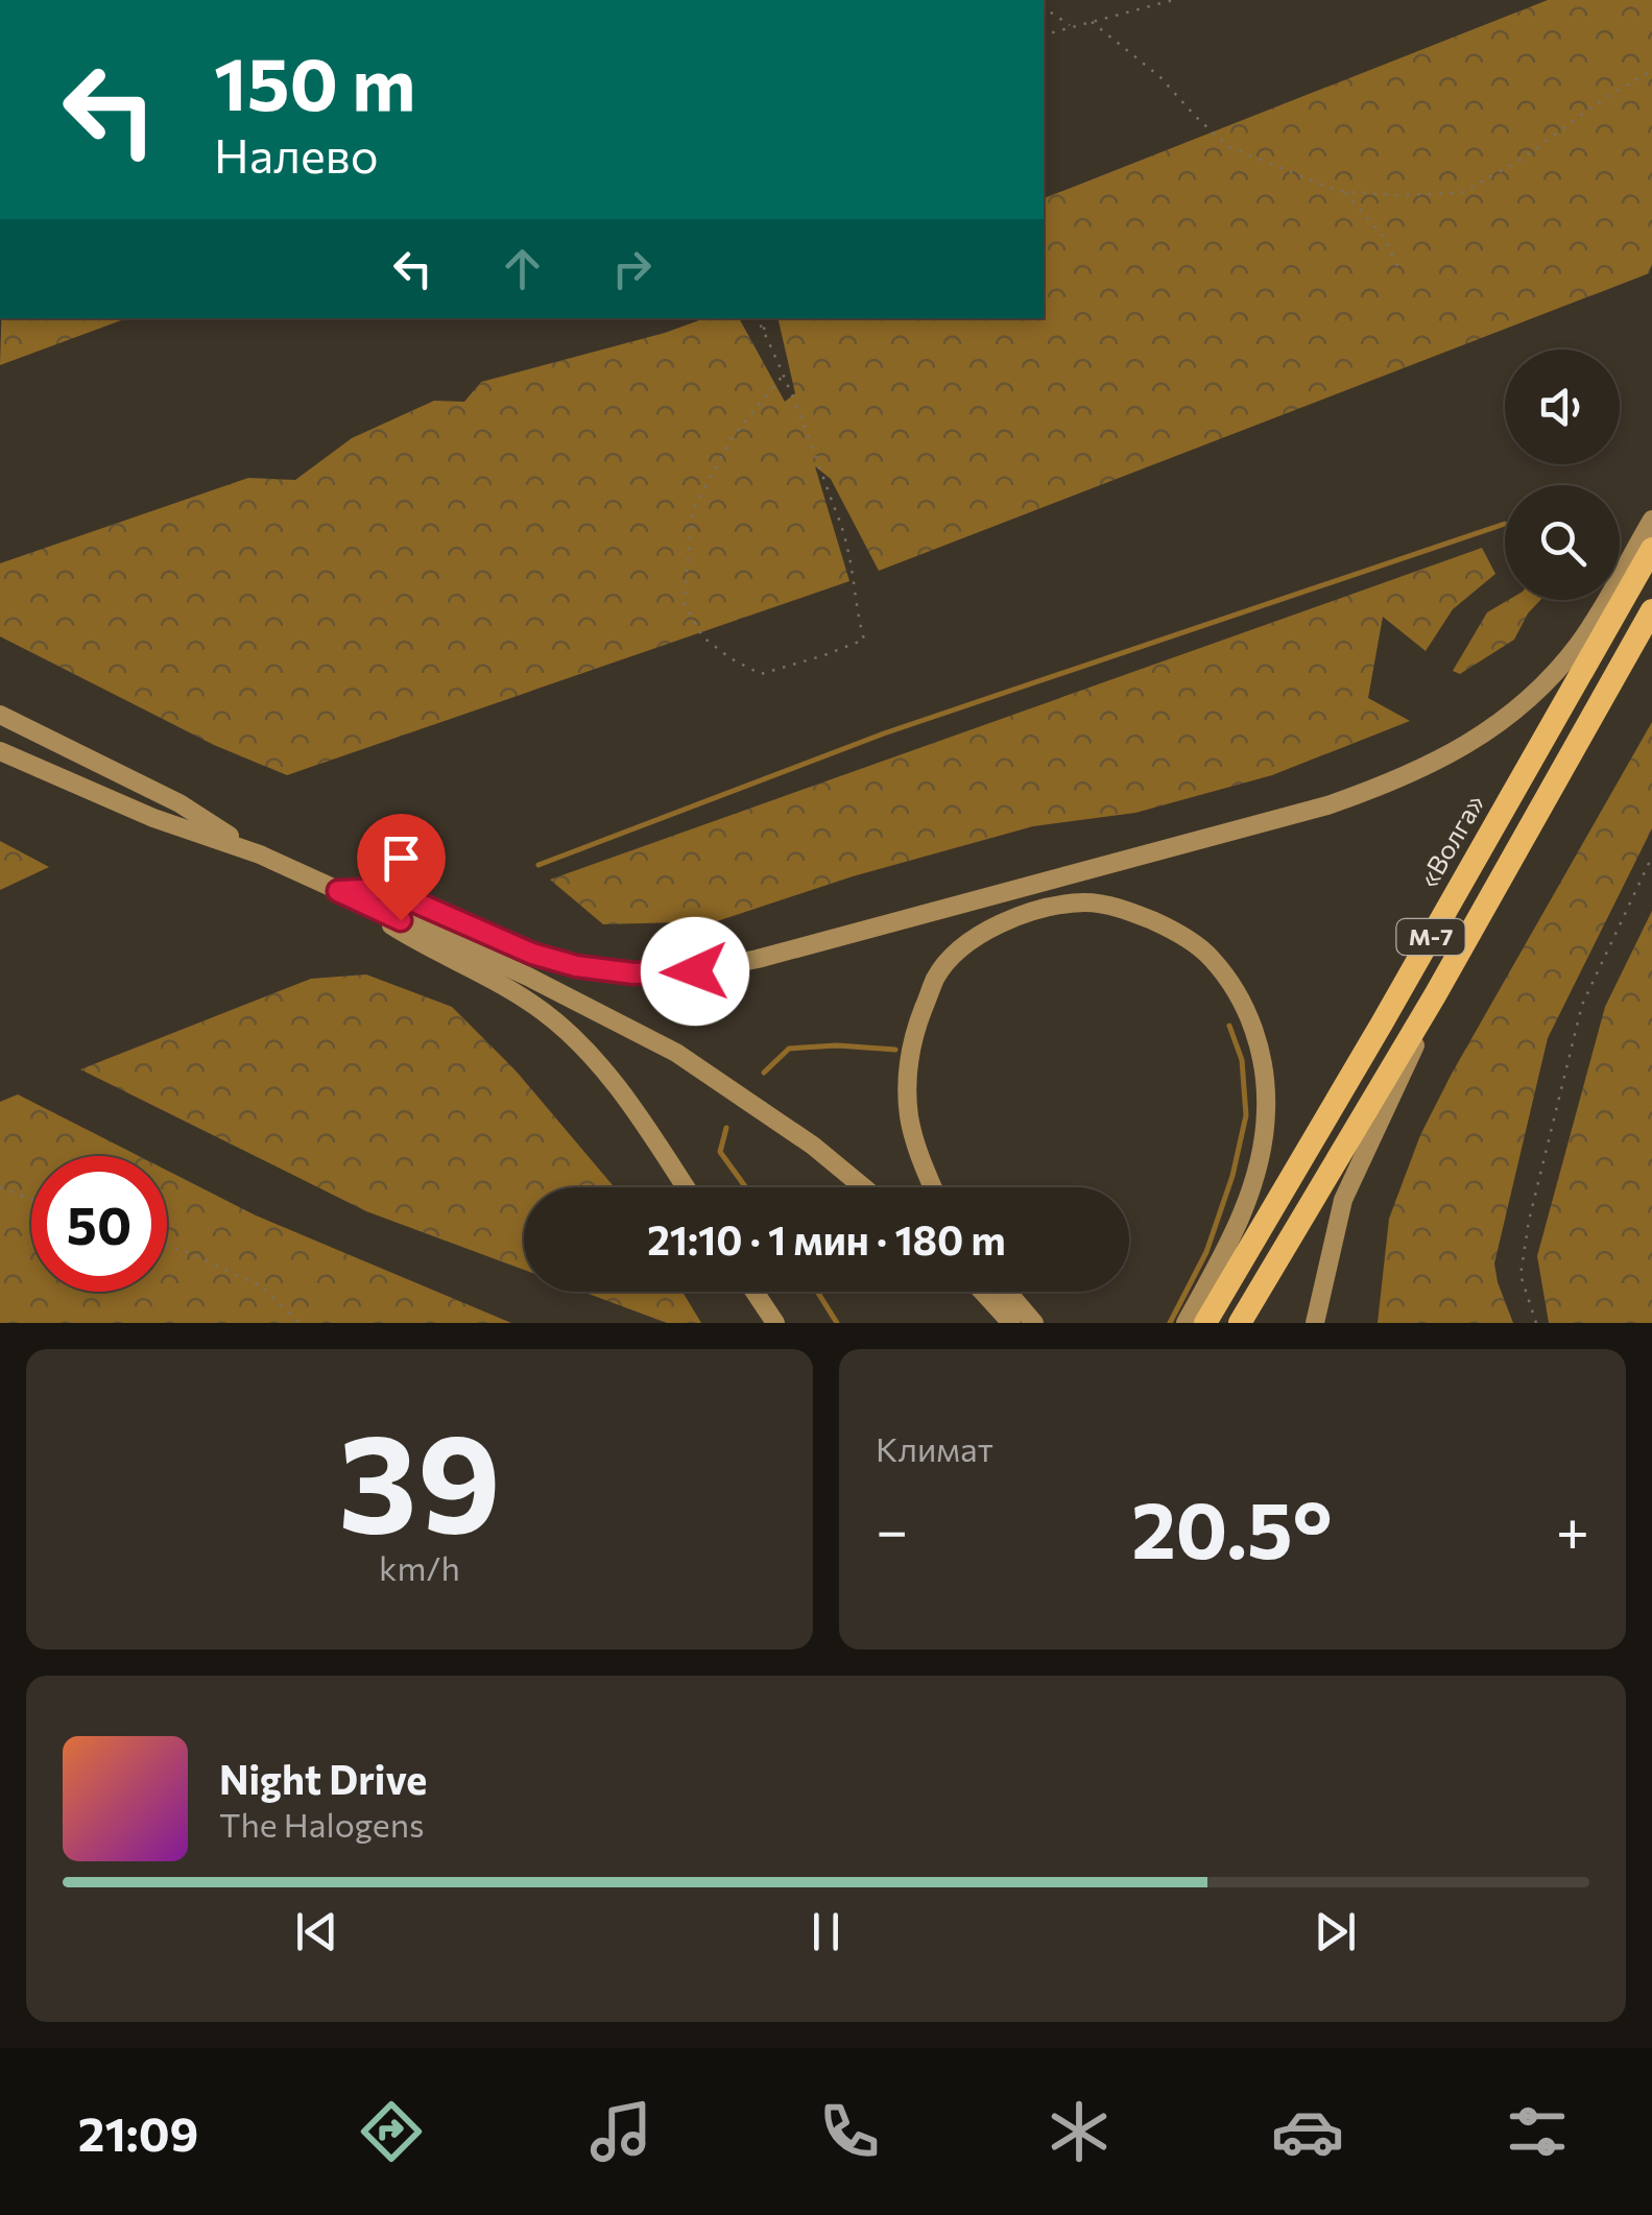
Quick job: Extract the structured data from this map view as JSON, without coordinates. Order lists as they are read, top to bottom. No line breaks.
{"streets":{"highway":["«Волга»","М-7"]},"page":{"turn":["150 m","Налево"],"limit":"50","trip":"21:10 · 1 мин · 180 m","tile":[["39","km/h"],"Климат"],"heat":["−","20.5°","+"],"song":["Night Drive","The Halogens"],"tabs":"21:09"}}
